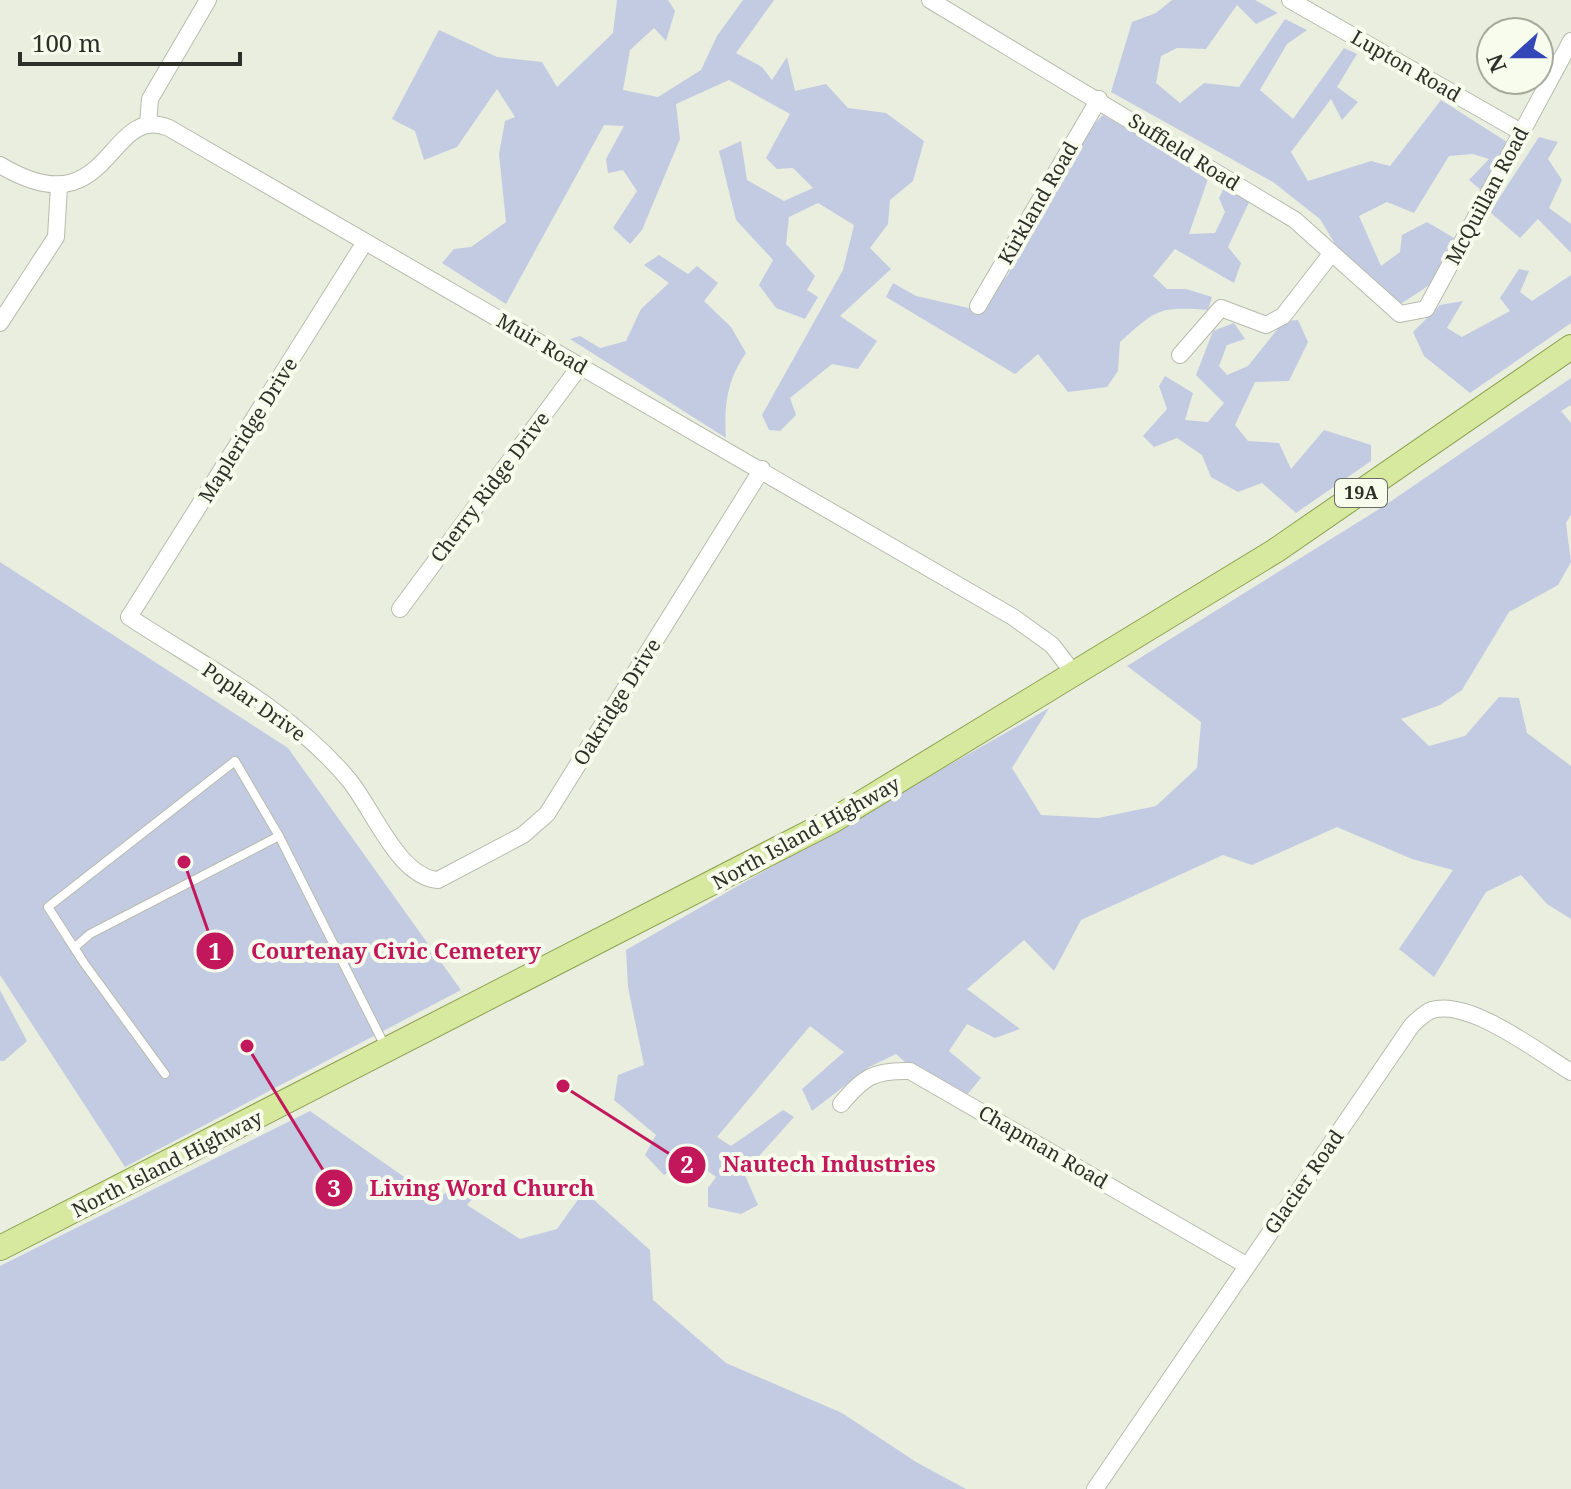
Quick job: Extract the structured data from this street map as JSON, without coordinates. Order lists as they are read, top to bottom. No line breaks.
{"streets":{"main road":["19A","North Island Highway"],"street":["Lupton Road","Suffield Road","McQuillan Road","Kirkland Road","Muir Road","Mapleridge Drive","Cherry Ridge Drive","Poplar Drive","Oakridge Drive","Chapman Road","Glacier Road"]},"crossings":[["Lupton Road","McQuillan Road"],["Suffield Road","McQuillan Road"],["Suffield Road","Kirkland Road"],["Muir Road","Mapleridge Drive"],["Muir Road","Cherry Ridge Drive"],["Muir Road","Oakridge Drive"],["Muir Road","North Island Highway"],["Mapleridge Drive","Poplar Drive"],["Poplar Drive","Oakridge Drive"],["Chapman Road","Glacier Road"]],"places":["Courtenay Civic Cemetery","Living Word Church","Nautech Industries"],"scale_bar":"100 m","north":"left"}
